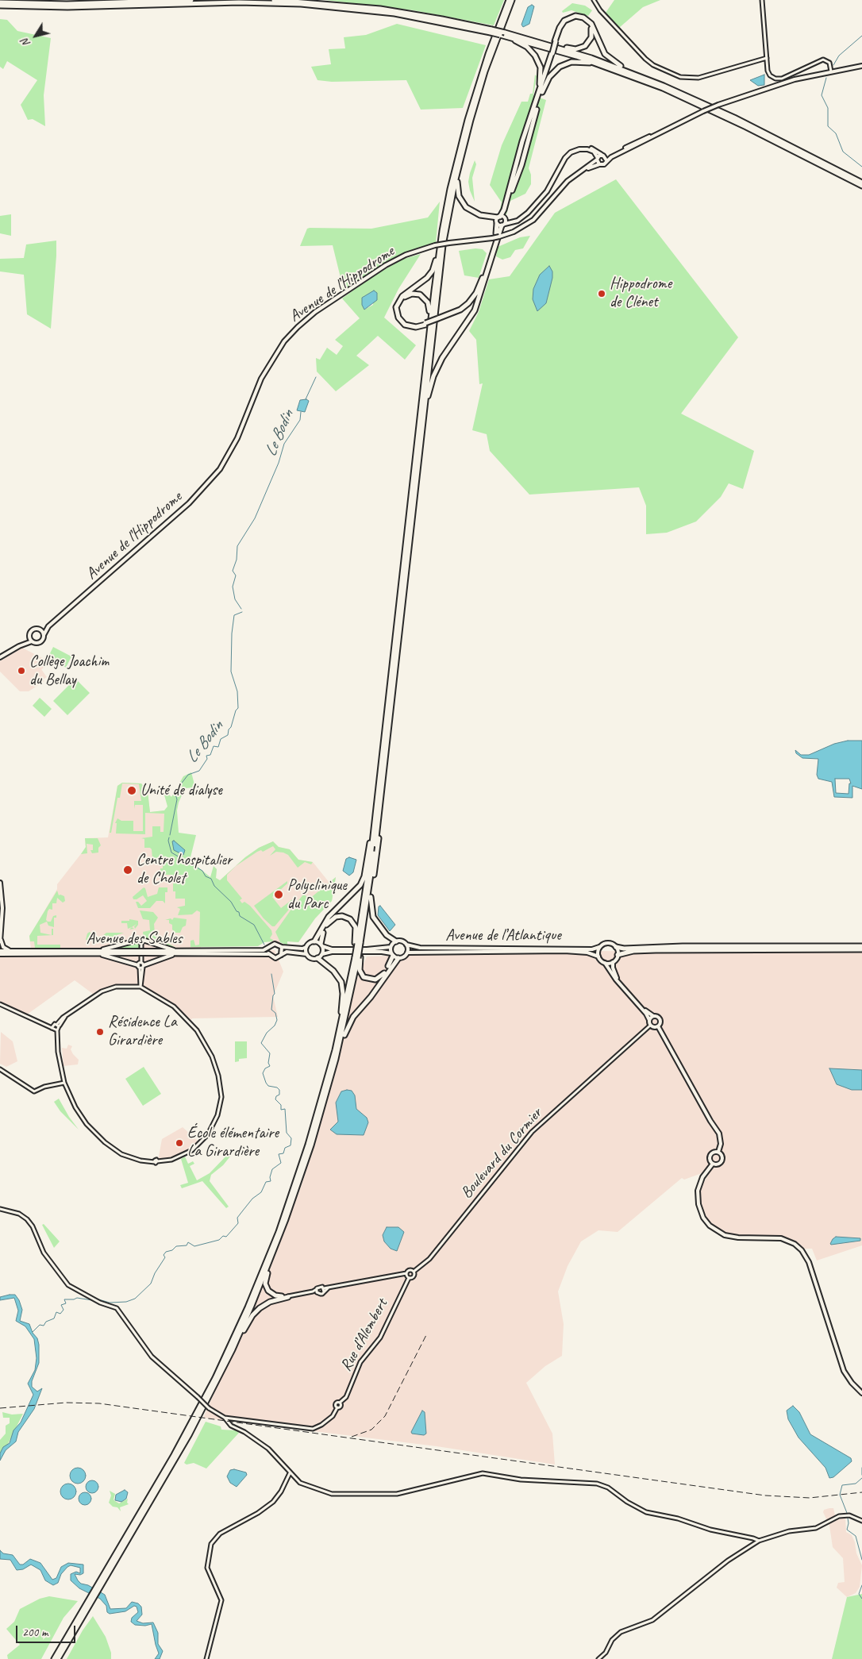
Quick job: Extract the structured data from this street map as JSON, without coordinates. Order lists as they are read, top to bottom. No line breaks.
{"streets":{"main road":["Avenue de l’Hippodrome","Avenue de l’Atlantique","Avenue des Sables"],"street":["Boulevard du Cormier","Rue d’Alembert"]},"crossings":[["Boulevard du Cormier","Rue d’Alembert"]],"water":["Le Bodin"],"places":["Hippodrome de Clénet","Collège Joachim du Bellay","Unité de dialyse","Centre hospitalier de Cholet","Polyclinique du Parc","Résidence La Girardière","École élémentaire La Girardière"],"scale_bar":"200 m","north":"bottom left"}
